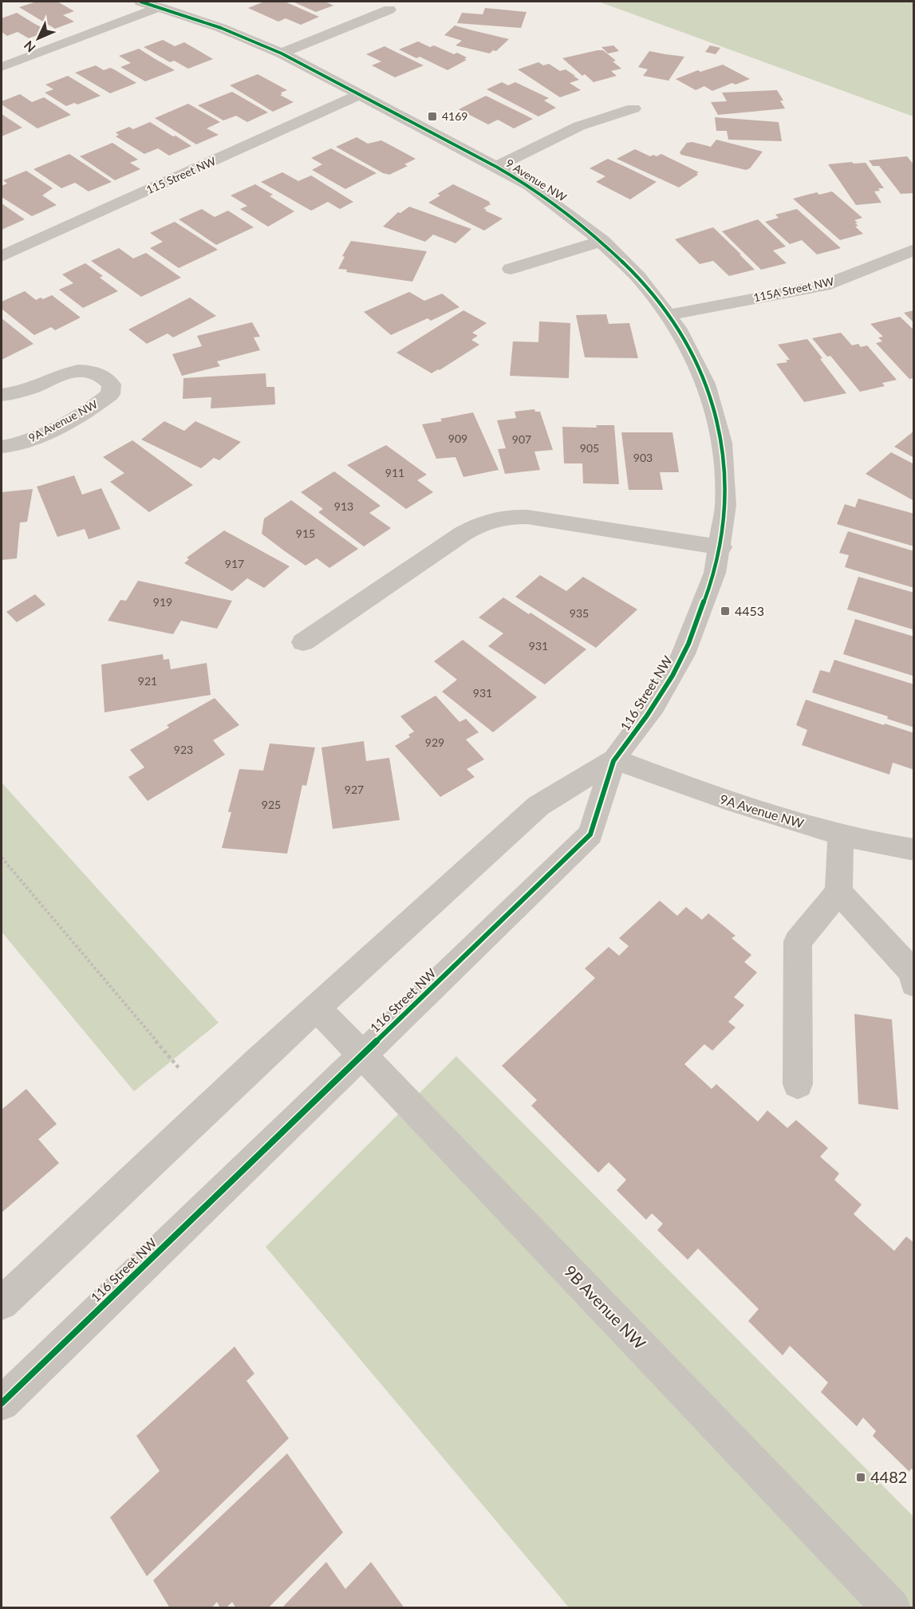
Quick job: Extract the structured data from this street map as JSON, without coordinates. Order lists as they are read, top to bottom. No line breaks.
{"streets":{"street":["115 Street NW","9 Avenue NW","115A Street NW","9A Avenue NW","116 Street NW","9B Avenue NW"]},"crossings":[["115 Street NW","9 Avenue NW"],["9 Avenue NW","115A Street NW"],["9 Avenue NW","116 Street NW"],["9A Avenue NW","116 Street NW"],["116 Street NW","9B Avenue NW"]],"places":{"transit":["4169","4453","4482"]},"house_numbers":["909","907","905","903","911","913","915","917","919","935","931","921","931","929","923","927","925"],"north":"bottom left"}
